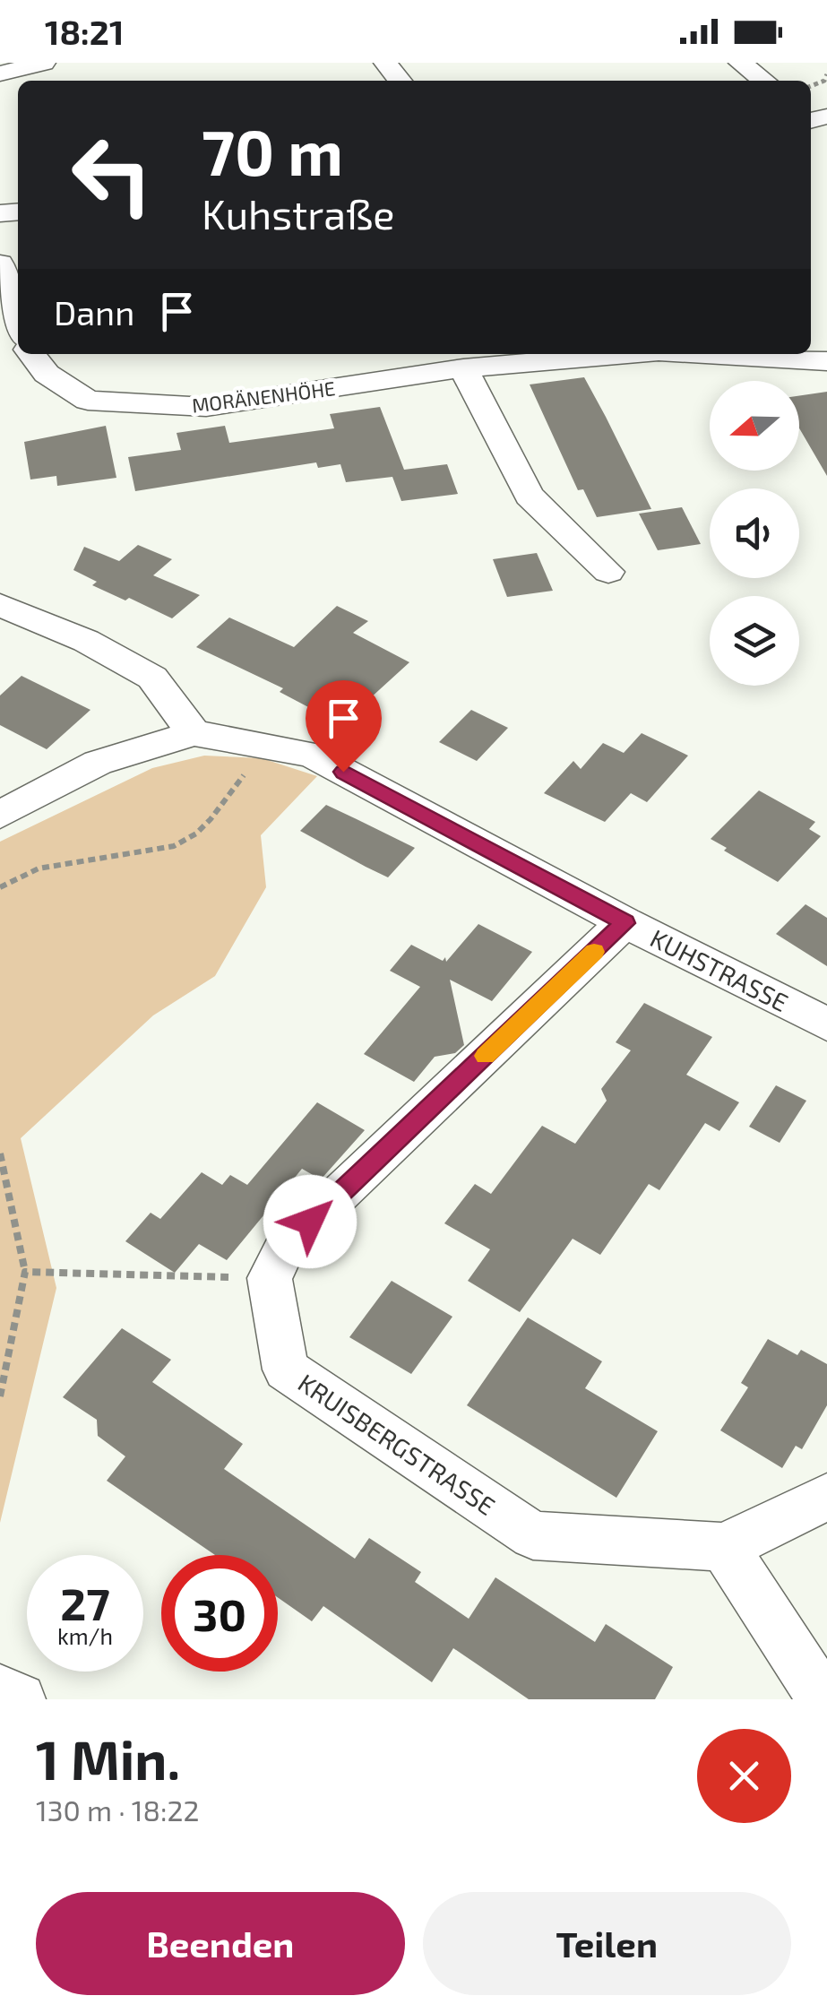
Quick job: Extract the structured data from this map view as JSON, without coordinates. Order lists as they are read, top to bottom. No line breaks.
{"streets":{"street":["MORÄNENHÖHE","KUHSTRASSE","KRUISBERGSTRASSE"]},"north":"left","page":{"status":"18:21","turn":["70 m","Kuhstraße"],"then":"Dann","speed":"27 km/h","limit":"30","heading":["1 Min.","130 m · 18:22"],"buttons":["Beenden","Teilen"]}}
